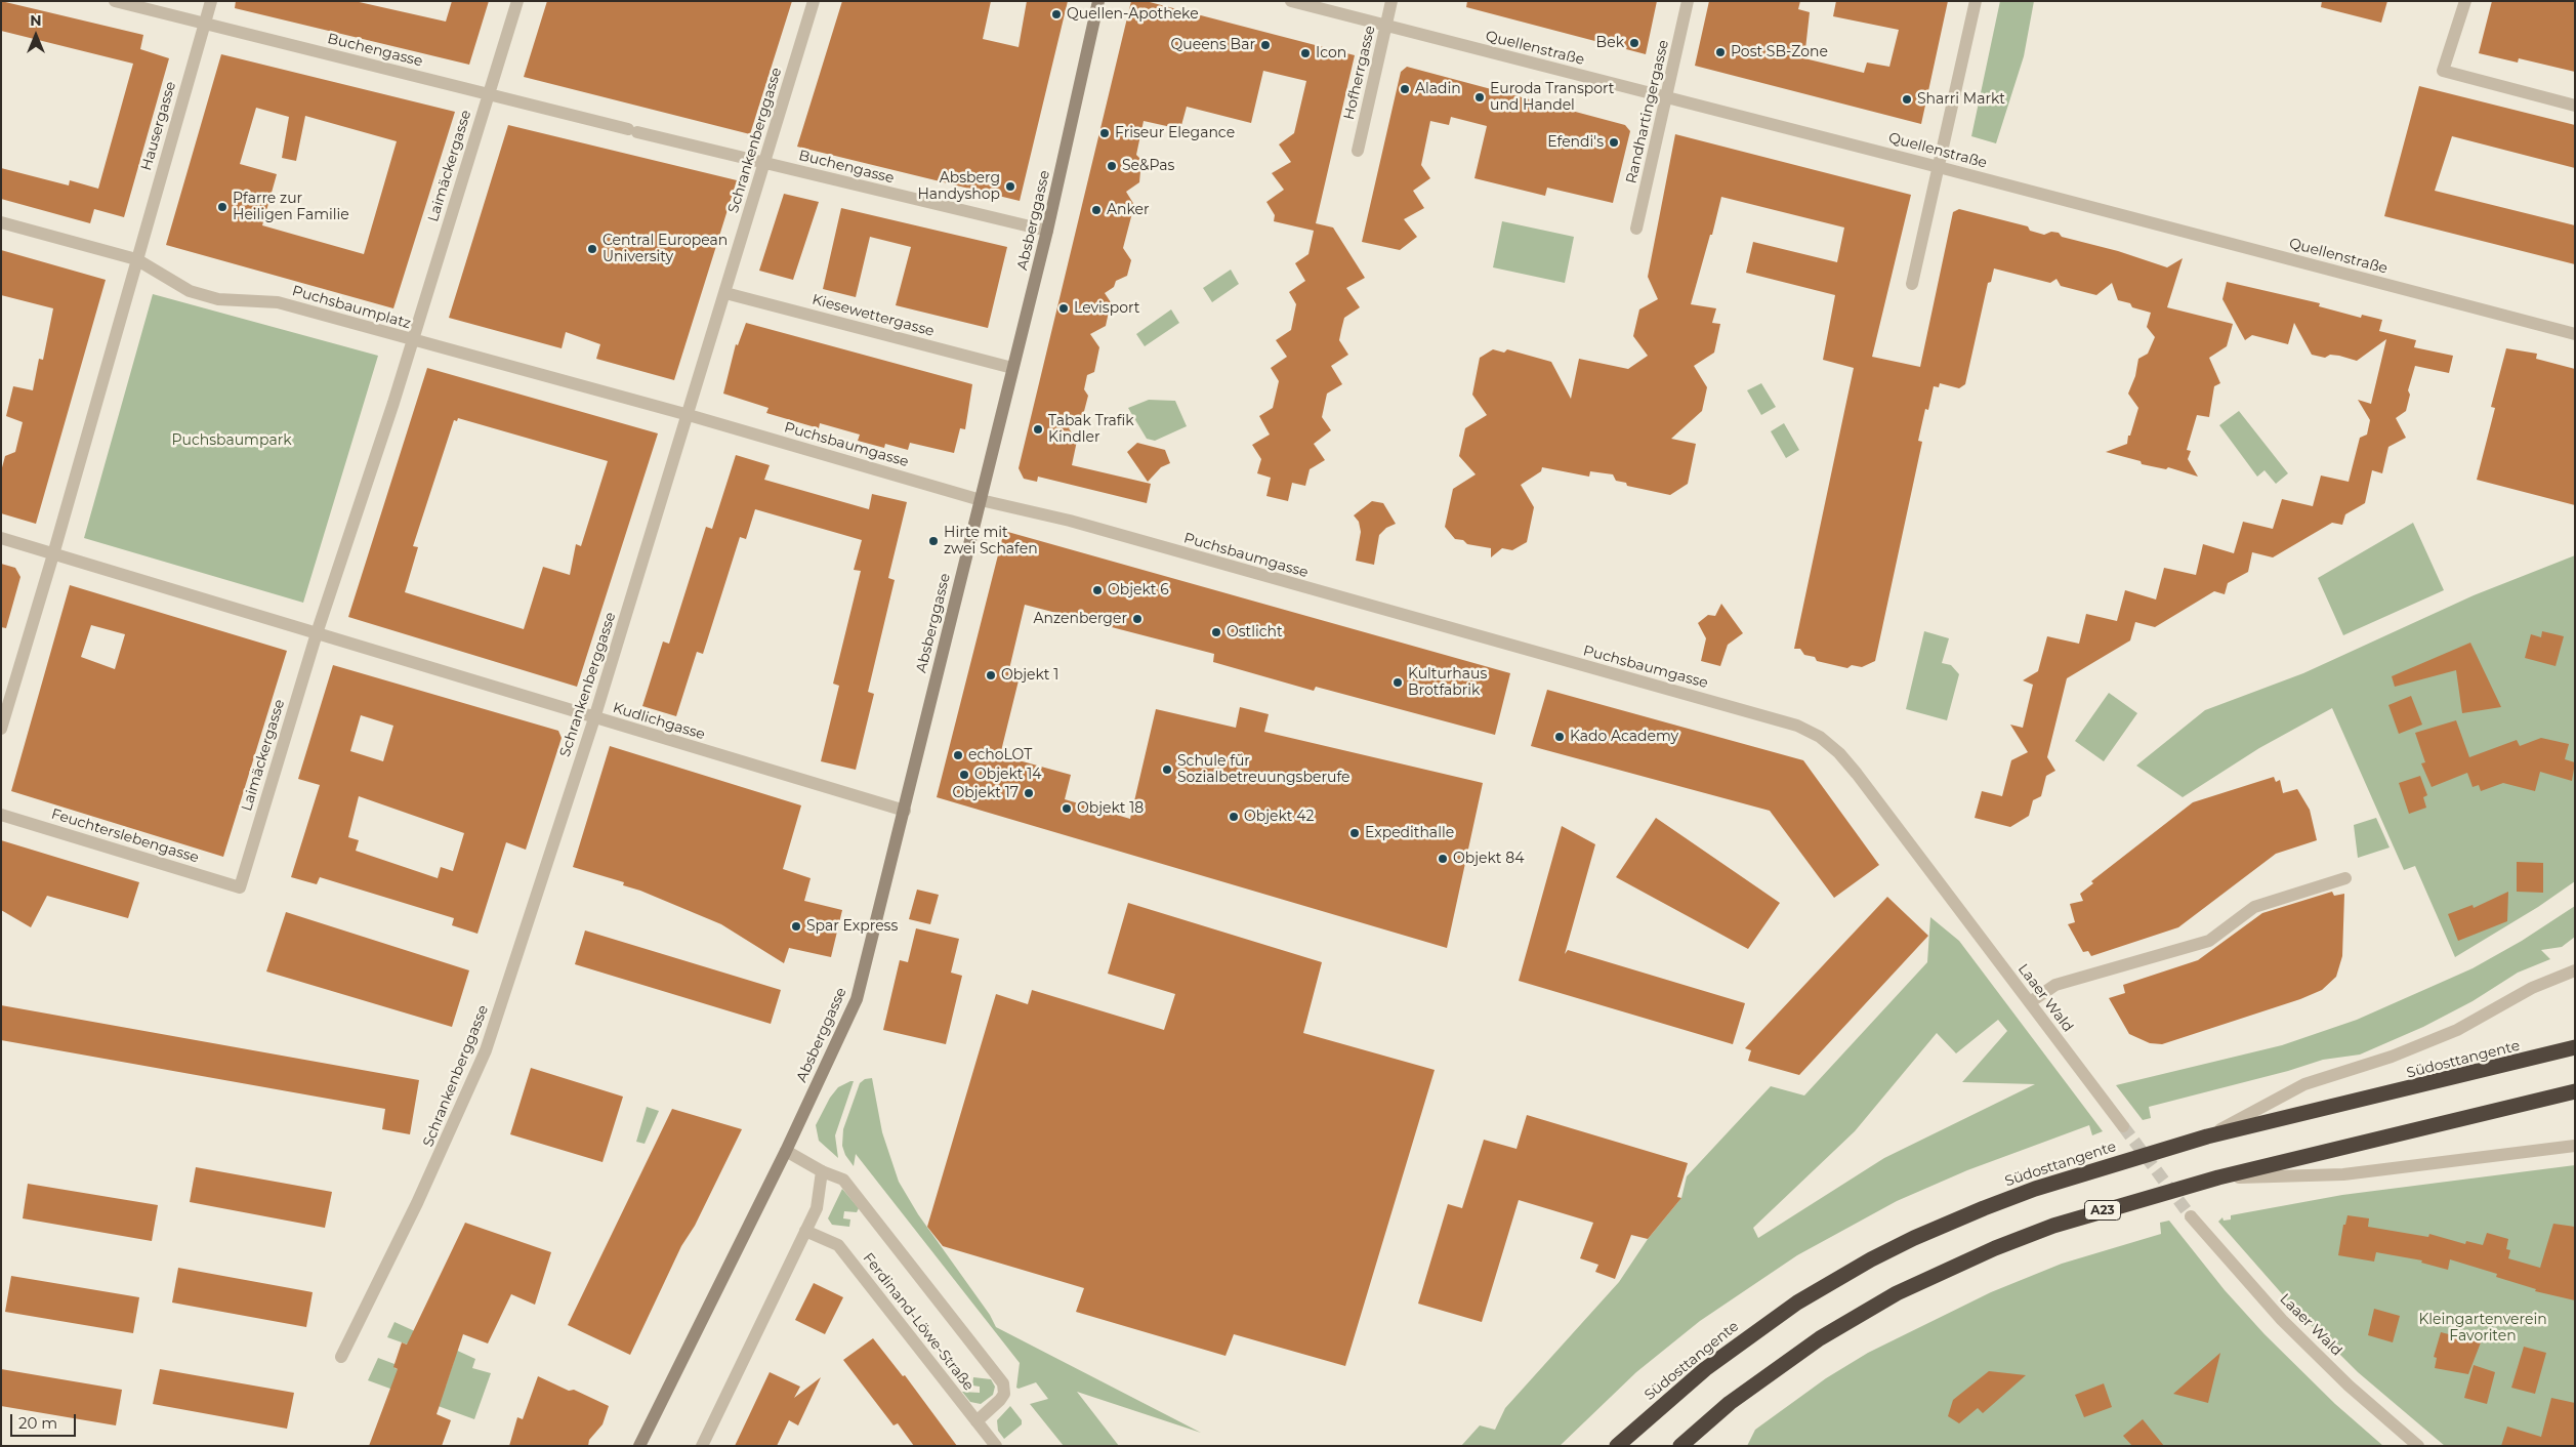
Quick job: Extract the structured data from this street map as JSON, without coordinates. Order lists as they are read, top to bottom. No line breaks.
{"streets":{"highway":["Südosttangente","A23"],"street":["Quellenstraße","Buchengasse","Hofherrgasse","Randhartingergasse","Hausergasse","Schrankenberggasse","Laimäckergasse","Absberggasse","Puchsbaumplatz","Kiesewettergasse","Puchsbaumgasse","Kudlichgasse","Feuchterslebengasse","Laaer Wald","Ferdinand-Löwe-Straße"]},"crossings":[["Quellenstraße","Hofherrgasse"],["Quellenstraße","Randhartingergasse"],["Buchengasse","Hausergasse"],["Buchengasse","Schrankenberggasse"],["Buchengasse","Laimäckergasse"],["Buchengasse","Absberggasse"],["Hausergasse","Puchsbaumplatz"],["Schrankenberggasse","Kiesewettergasse"],["Schrankenberggasse","Puchsbaumgasse"],["Schrankenberggasse","Kudlichgasse"],["Laimäckergasse","Puchsbaumplatz"],["Laimäckergasse","Puchsbaumgasse"],["Laimäckergasse","Kudlichgasse"],["Laimäckergasse","Feuchterslebengasse"],["Absberggasse","Kiesewettergasse"],["Absberggasse","Puchsbaumgasse"],["Absberggasse","Kudlichgasse"],["Puchsbaumplatz","Puchsbaumgasse"],["Puchsbaumplatz","Kudlichgasse"],["Puchsbaumgasse","Laaer Wald"]],"parks":["Puchsbaumpark","Kleingartenverein Favoriten"],"places":["Quellen-Apotheke","Bek","Queens Bar","Post SB-Zone","Icon","Aladin","Euroda Transport und Handel","Sharri Markt","Friseur Elegance","Efendi's","Se&Pas","Absberg Handyshop","Pfarre zur Heiligen Familie","Anker","Central European University","Levisport","Tabak Trafik Kindler","Hirte mit zwei Schafen","Objekt 6","Anzenberger","Ostlicht","Objekt 1","Kulturhaus Brotfabrik","Kado Academy","echoLOT","Schule für Sozialbetreuungsberufe","Objekt 14","Objekt 17","Objekt 18","Objekt 42","Expedithalle","Objekt 84","Spar Express"],"scale_bar":"20 m","north":"top"}
